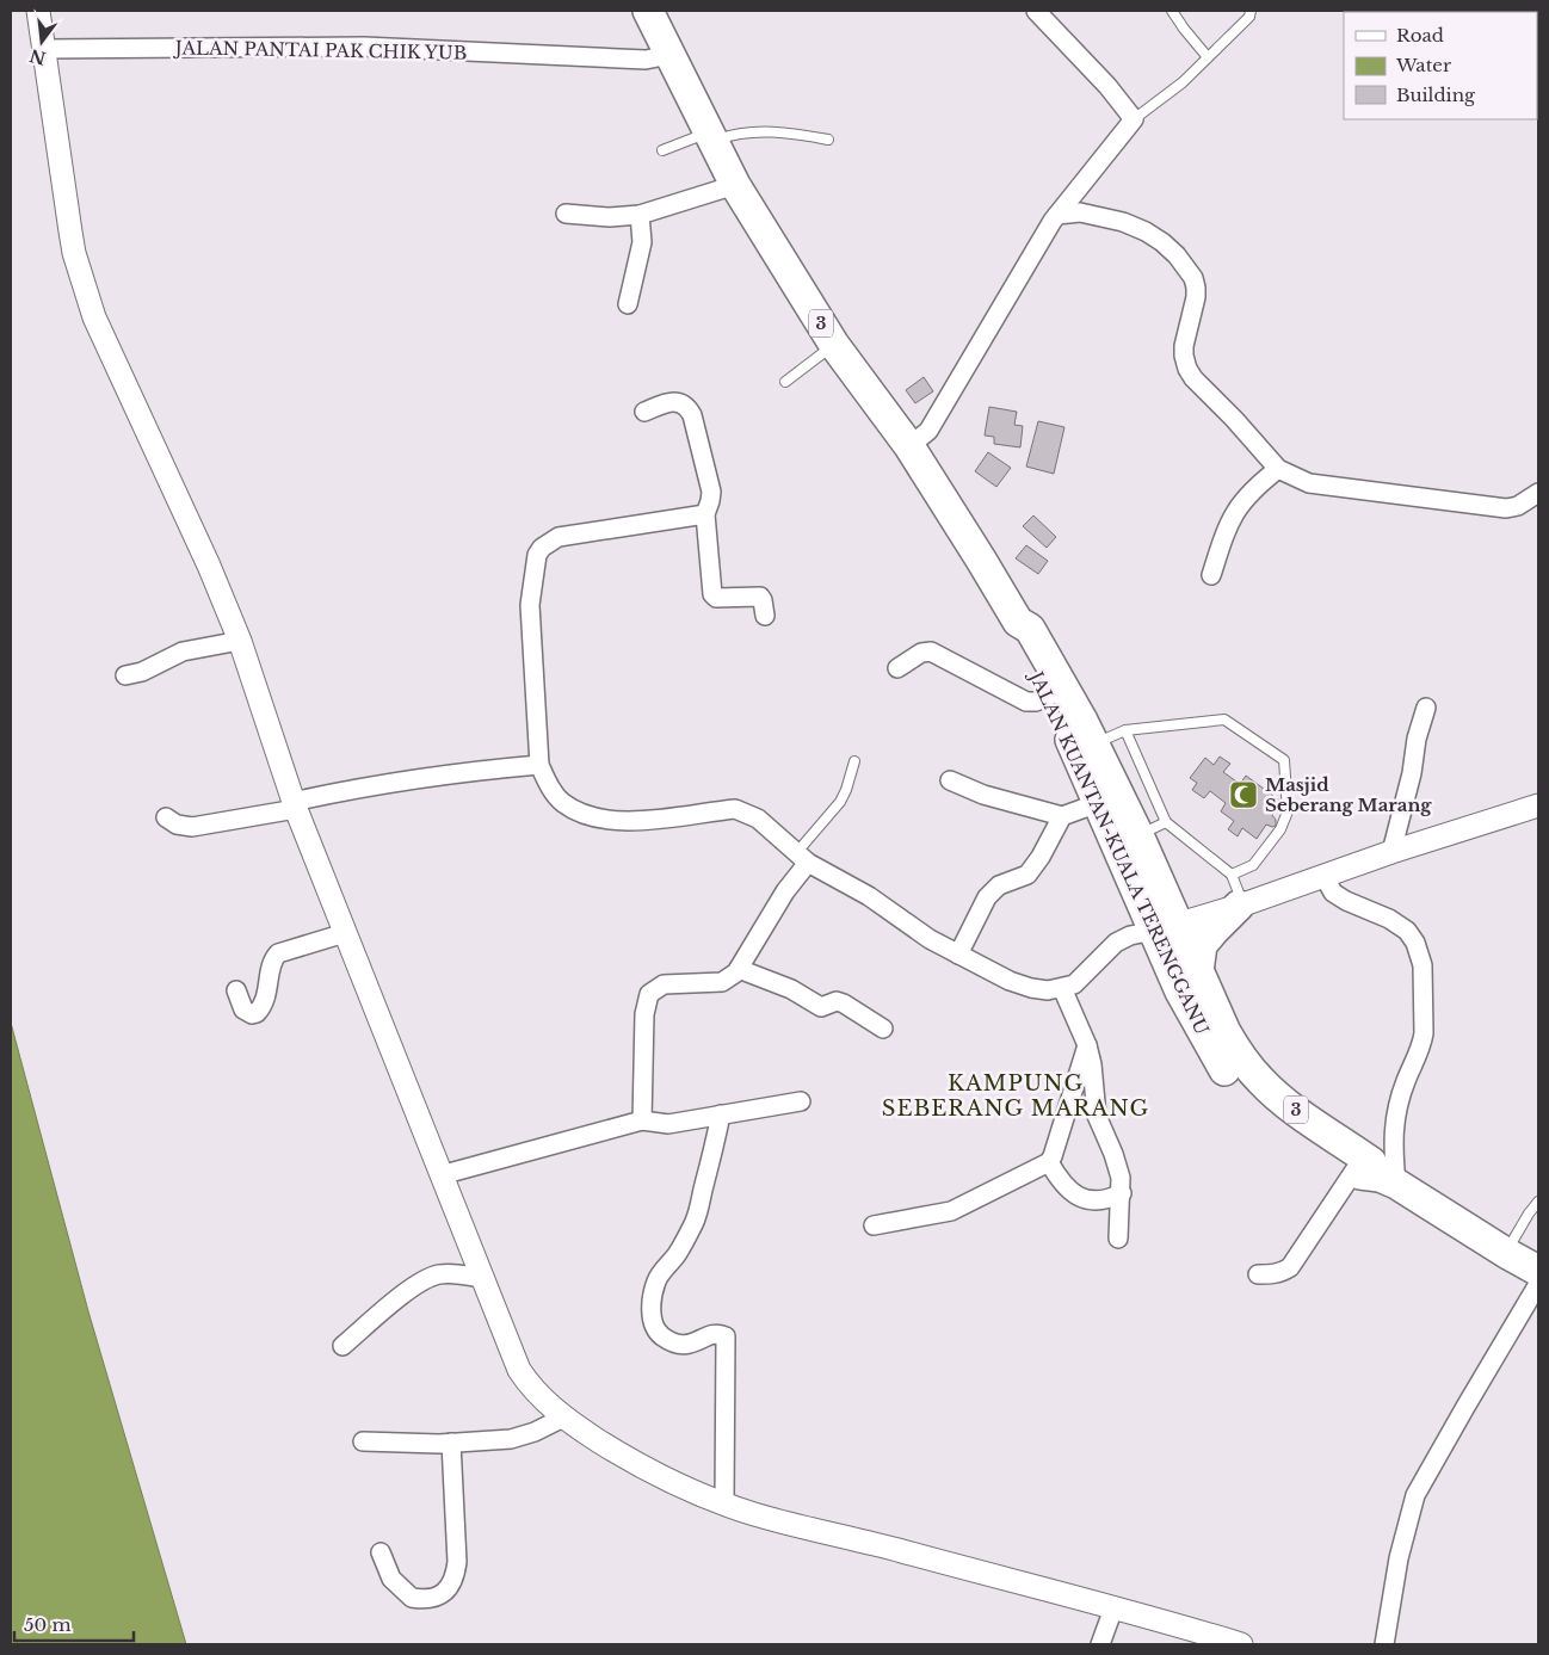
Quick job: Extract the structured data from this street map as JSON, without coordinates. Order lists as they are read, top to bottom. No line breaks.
{"streets":{"highway":["3","JALAN KUANTAN-KUALA TERENGGANU"],"street":["JALAN PANTAI PAK CHIK YUB"]},"crossings":[["JALAN PANTAI PAK CHIK YUB","JALAN KUANTAN-KUALA TERENGGANU"]],"districts":["KAMPUNG SEBERANG MARANG"],"places":{"mosque":["Masjid Seberang Marang"]},"legend":["Road","Water","Building"],"scale_bar":"50 m","north":"bottom"}
